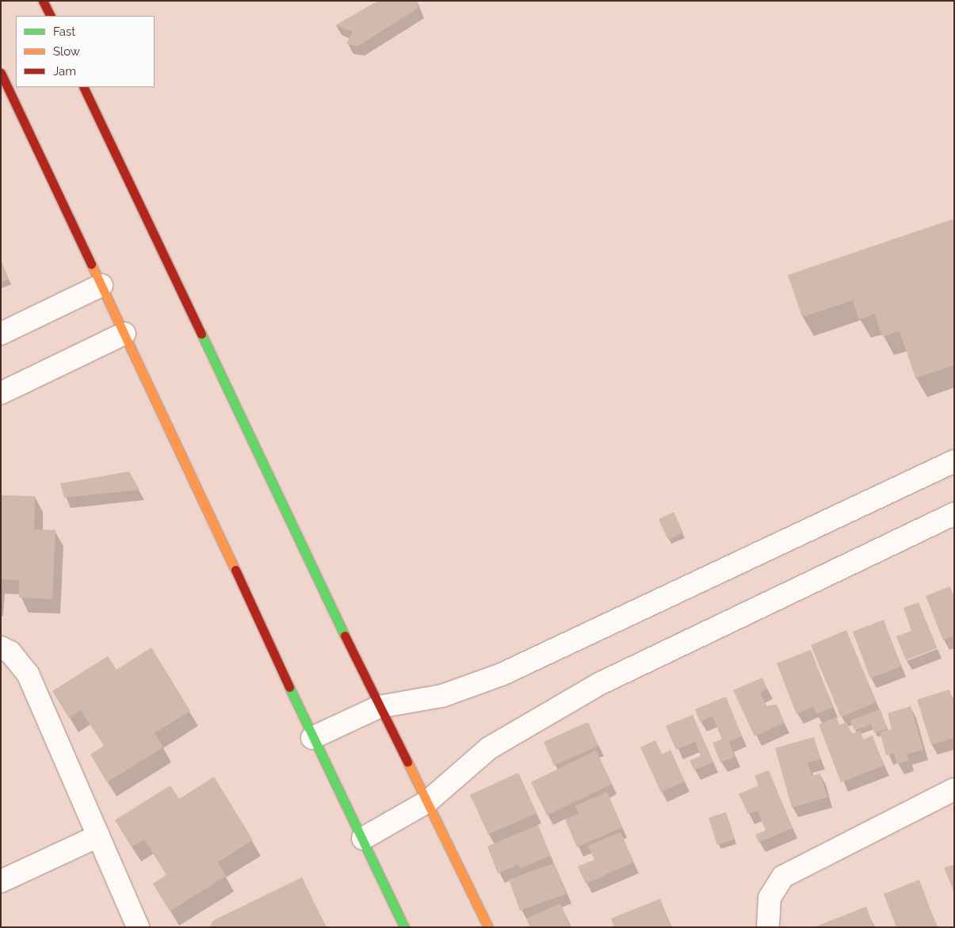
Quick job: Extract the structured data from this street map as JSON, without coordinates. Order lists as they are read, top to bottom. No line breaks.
{"legend":["Fast","Slow","Jam"]}
